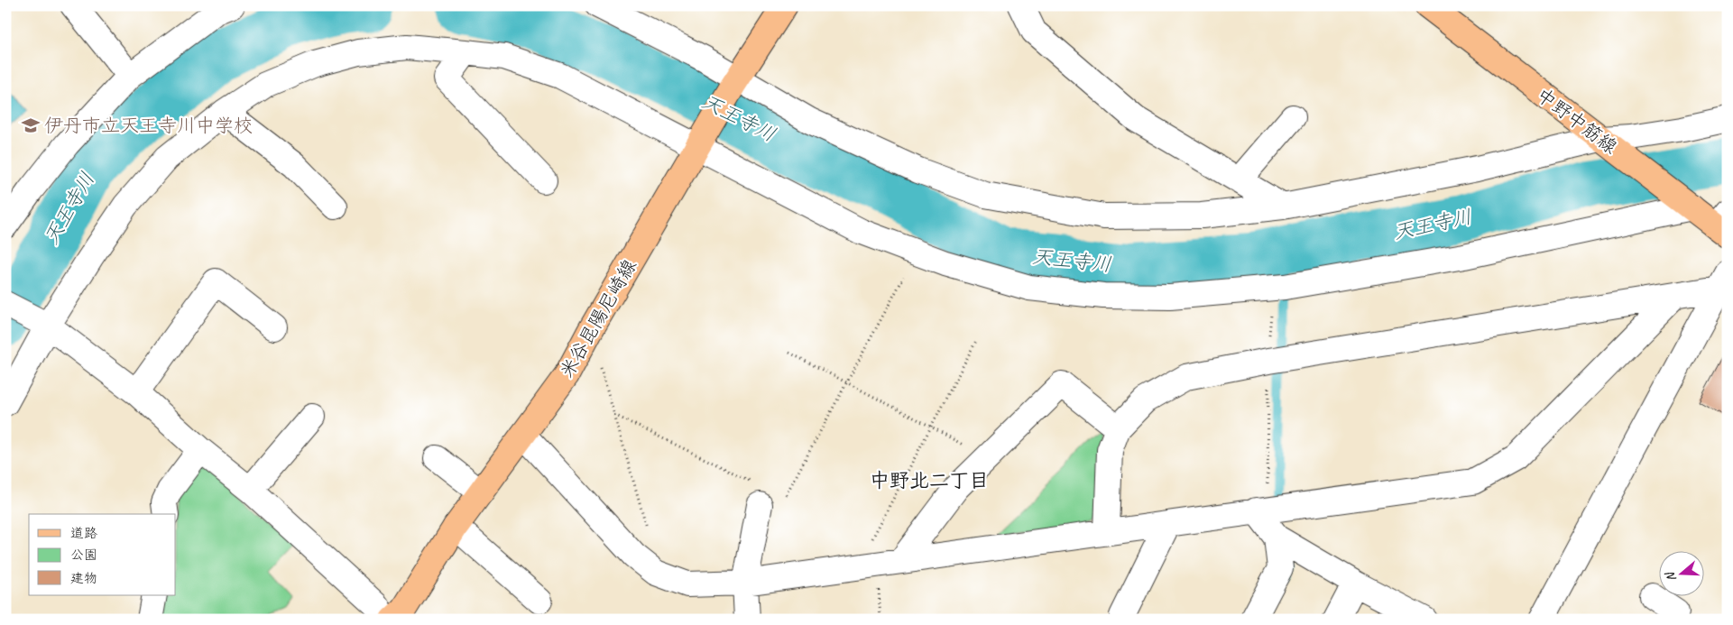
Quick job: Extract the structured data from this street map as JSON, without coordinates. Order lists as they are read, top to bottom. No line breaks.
{"streets":{"main road":["中野中筋線","米谷昆陽尼崎線"]},"districts":["中野北二丁目"],"water":["天王寺川"],"places":{"school or university":["伊丹市立天王寺川中学校"]},"legend":["道路","公園","建物"],"north":"left"}
